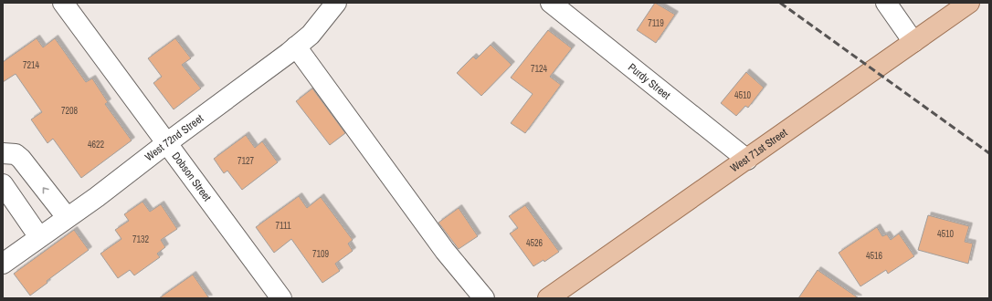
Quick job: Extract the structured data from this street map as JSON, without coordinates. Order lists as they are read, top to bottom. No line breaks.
{"streets":{"main road":["West 71st Street"],"street":["Purdy Street","West 72nd Street","Dobson Street"]},"crossings":[["Purdy Street","West 71st Street"],["West 72nd Street","Dobson Street"]],"house_numbers":["7119","7214","7124","4510","7208","4622","7127","7111","4510","7132","4526","7109","4516"]}
